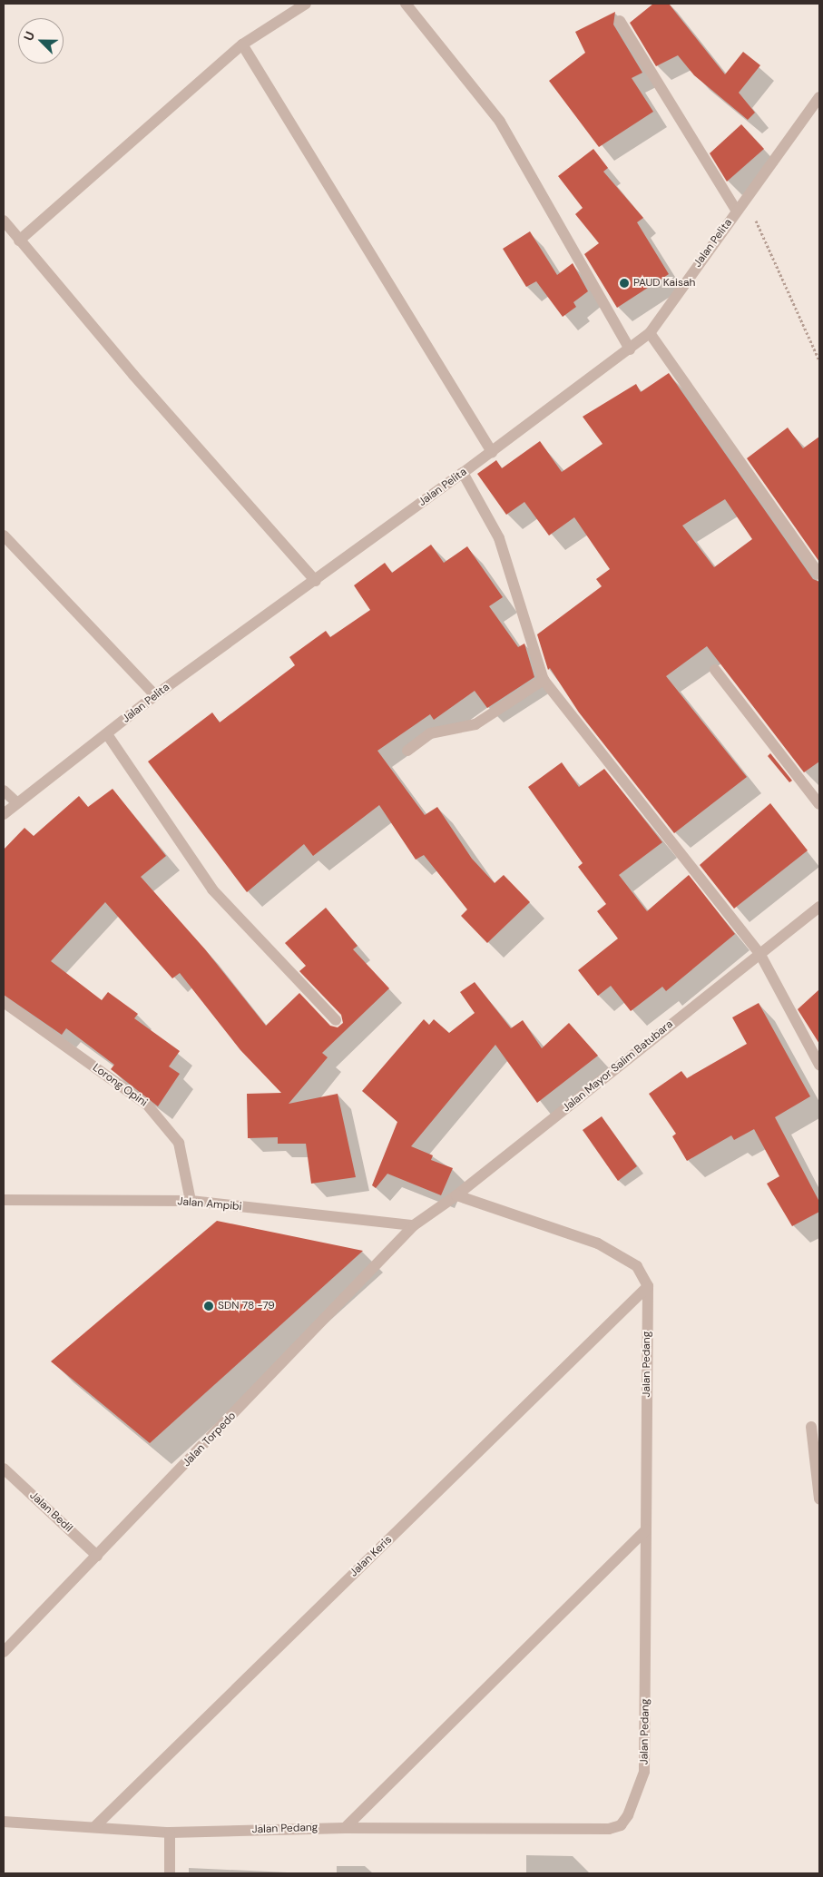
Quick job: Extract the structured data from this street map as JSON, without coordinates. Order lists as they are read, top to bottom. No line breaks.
{"streets":{"street":["Jalan Pelita","Jalan Mayor Salim Batubara","Lorong Opini","Jalan Ampibi","Jalan Pedang","Jalan Torpedo","Jalan Bedil","Jalan Keris"]},"crossings":[["Jalan Mayor Salim Batubara","Jalan Ampibi"],["Jalan Mayor Salim Batubara","Jalan Torpedo"],["Lorong Opini","Jalan Ampibi"],["Jalan Ampibi","Jalan Torpedo"],["Jalan Pedang","Jalan Keris"],["Jalan Torpedo","Jalan Bedil"]],"places":["PAUD Kaisah","SDN 78 -79"],"north":"top left"}
